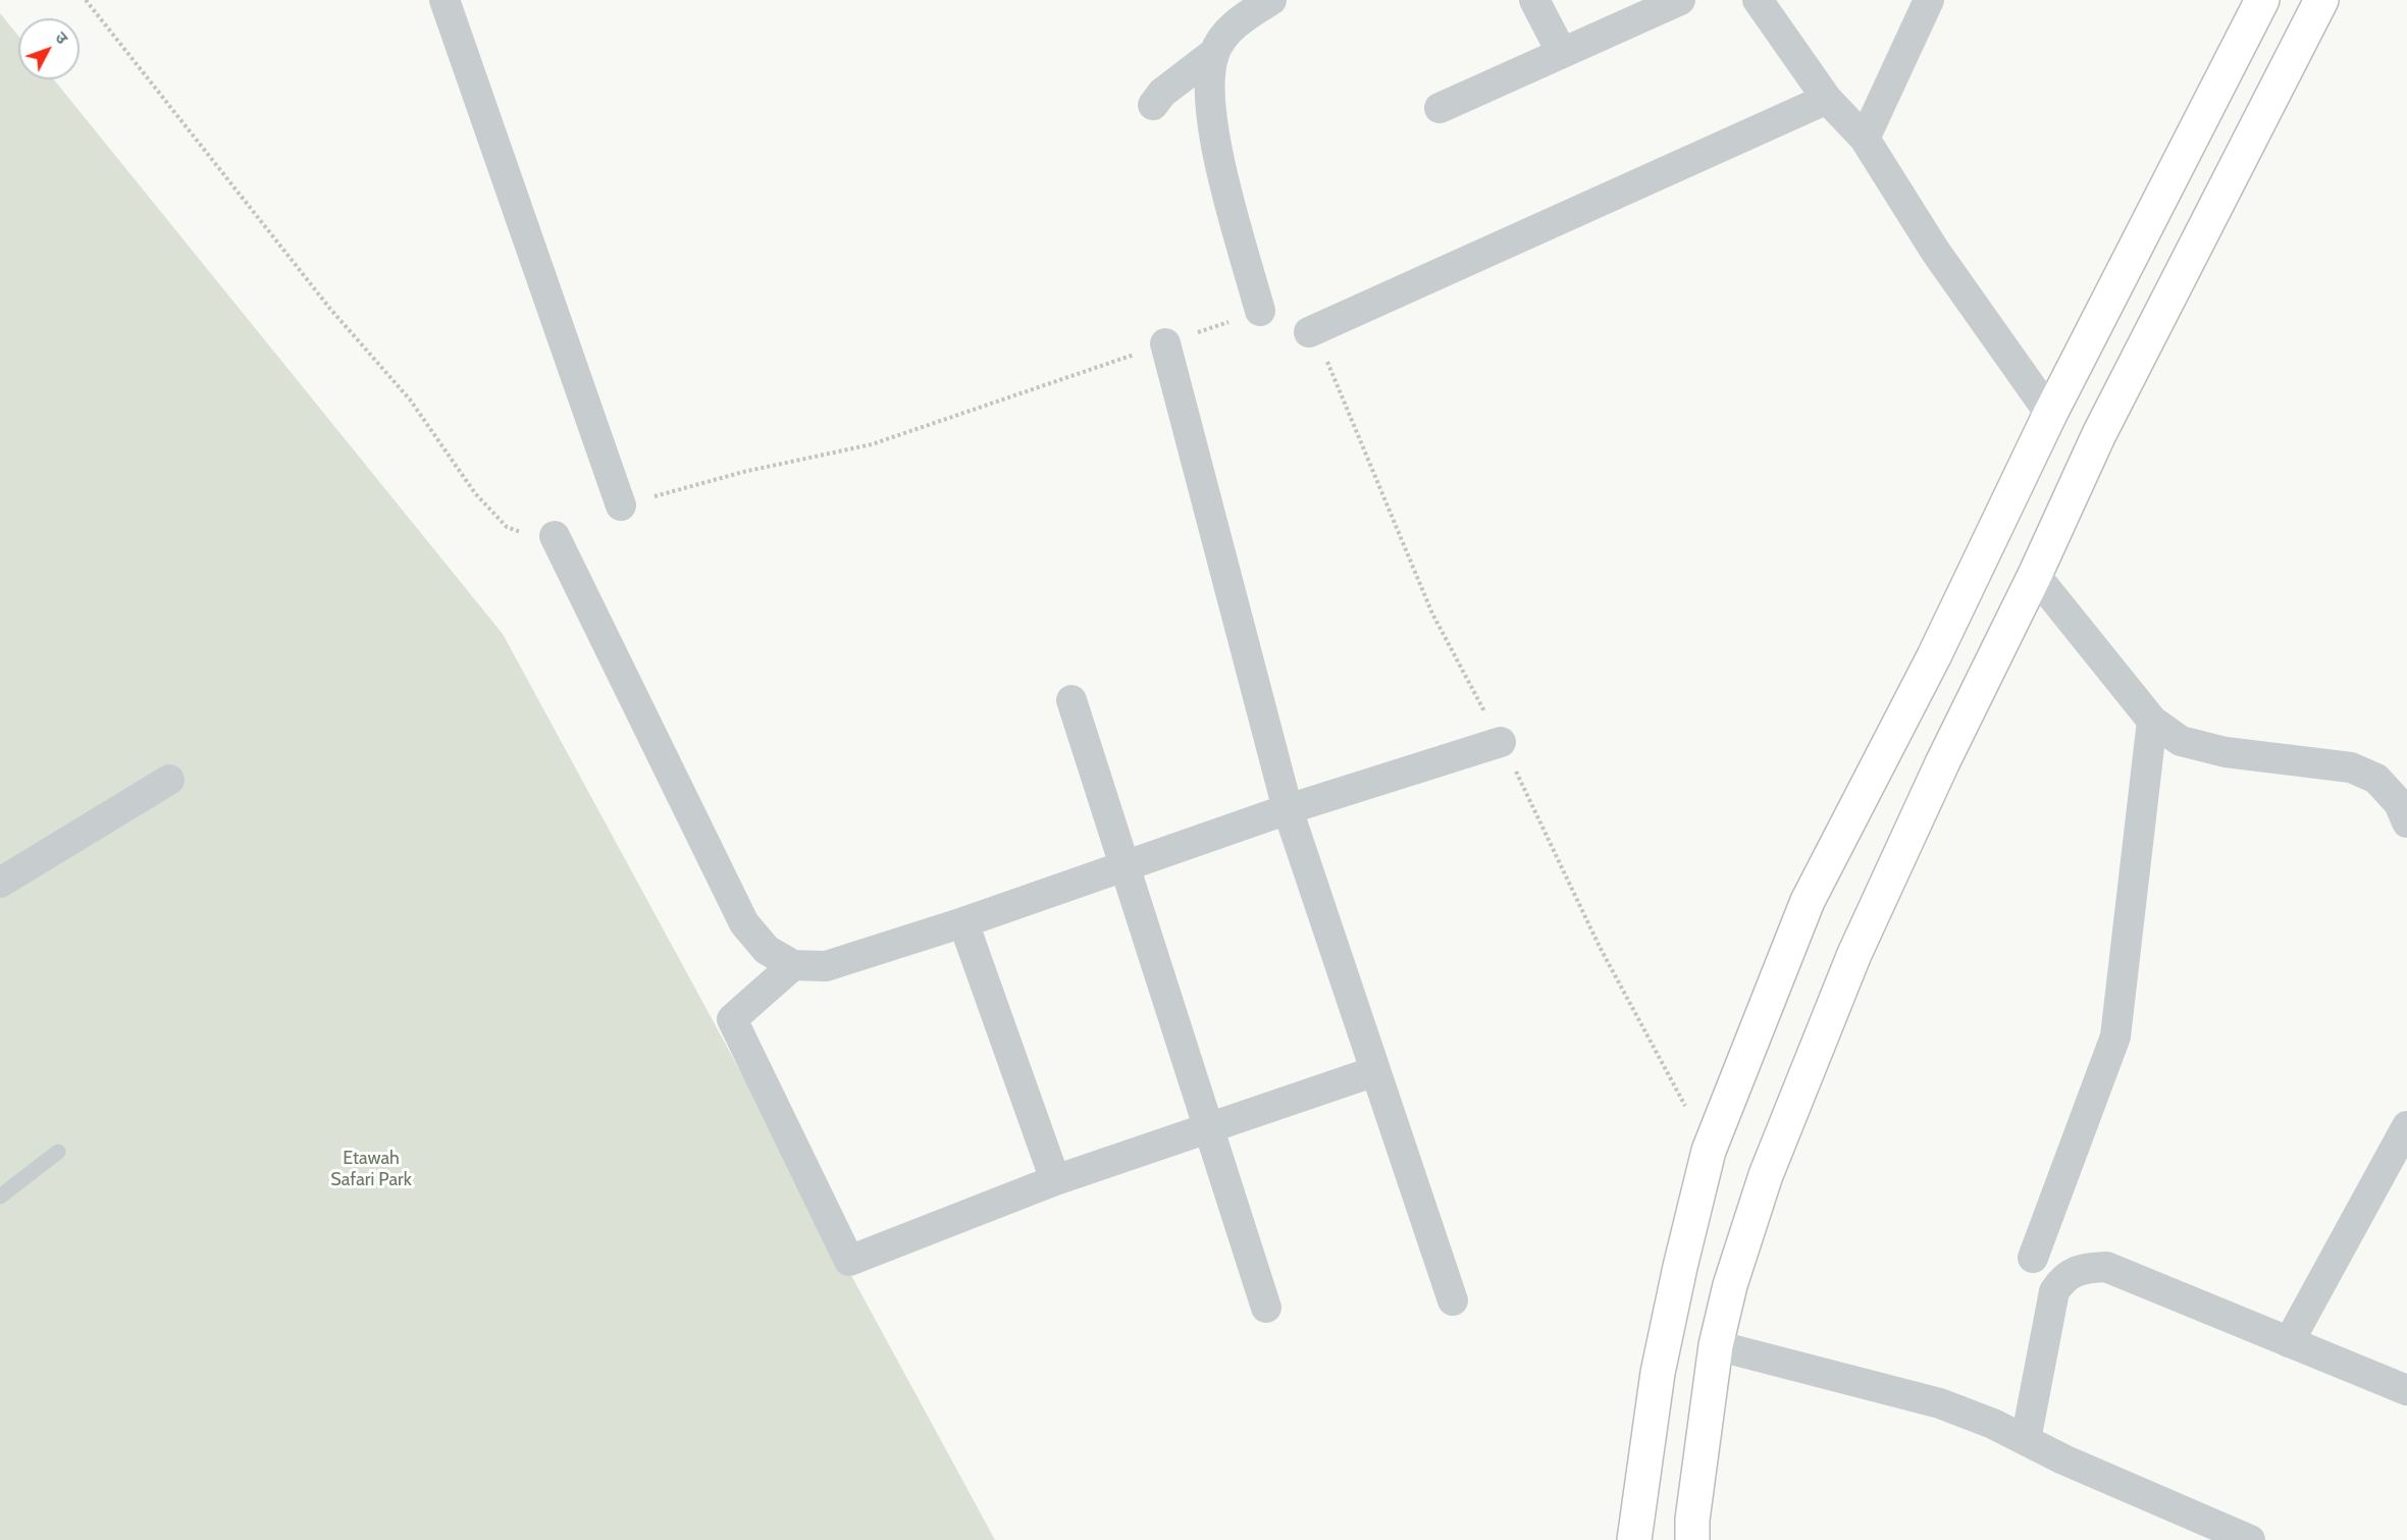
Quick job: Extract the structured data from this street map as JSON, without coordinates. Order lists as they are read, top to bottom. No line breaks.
{"parks":["Etawah Safari Park"],"north":"top right"}
